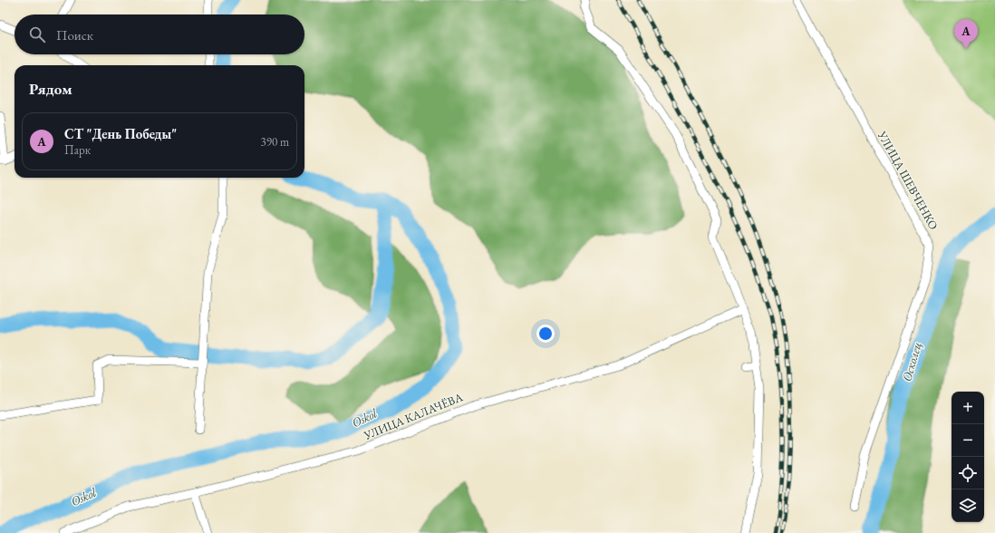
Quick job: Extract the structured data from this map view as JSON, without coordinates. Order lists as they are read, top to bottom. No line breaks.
{"streets":{"street":["УЛИЦА ШЕВЧЕНКО","УЛИЦА КАЛАЧЁВА"]},"water":["Осколец","Oskol"],"page":{"search":"Поиск","pins":"A","heading":"Рядом","list":[{"mark":"A","name":"СТ \"День Победы\"","note":"Парк","value":"390 m"}],"map_buttons":["+","−"]}}
